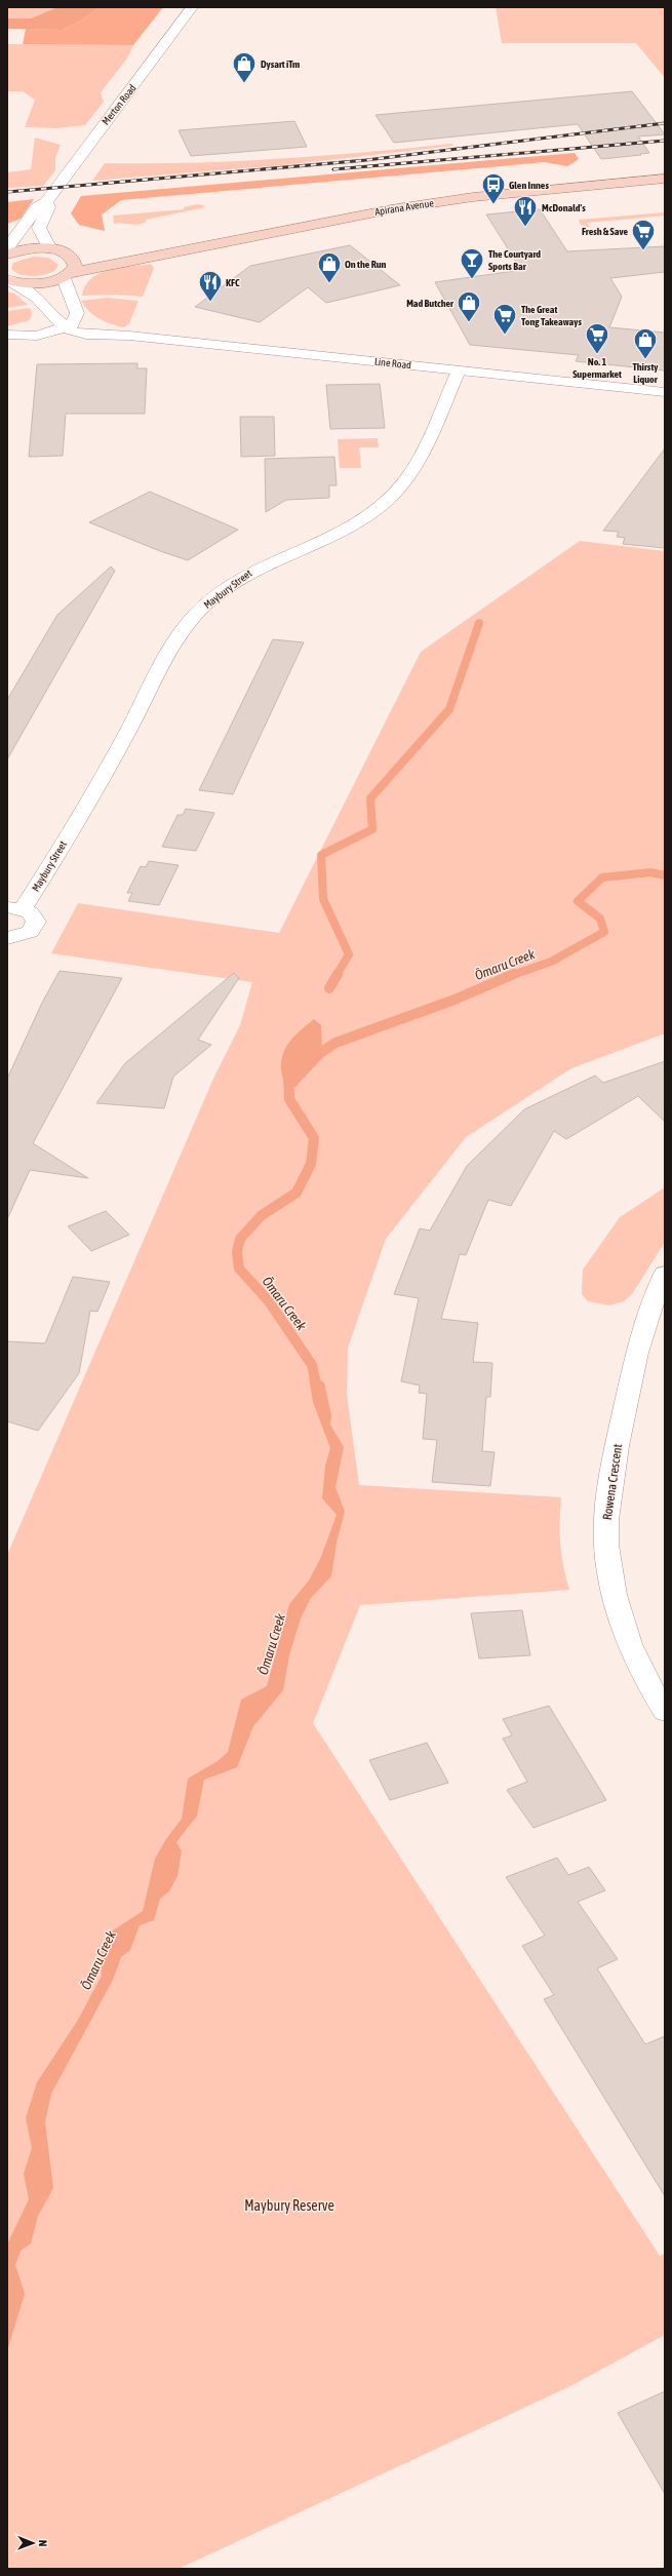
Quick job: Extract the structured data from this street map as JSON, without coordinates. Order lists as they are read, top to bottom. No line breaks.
{"streets":{"main road":["Merton Road","Apirana Avenue","Line Road","Maybury Street","Rowena Crescent"]},"crossings":[["Merton Road","Apirana Avenue"],["Line Road","Maybury Street"]],"water":["Ōmaru Creek"],"parks":["Maybury Reserve"],"places":{"shop":["Dysart iTm","On the Run","Mad Butcher","Thirsty Liquor"],"bus stop":["Glen Innes"],"restaurant":["McDonald's","KFC"],"supermarket":["Fresh & Save","The Great Tong Takeaways","No. 1 Supermarket"],"bar":["The Courtyard Sports Bar"]},"north":"right"}
